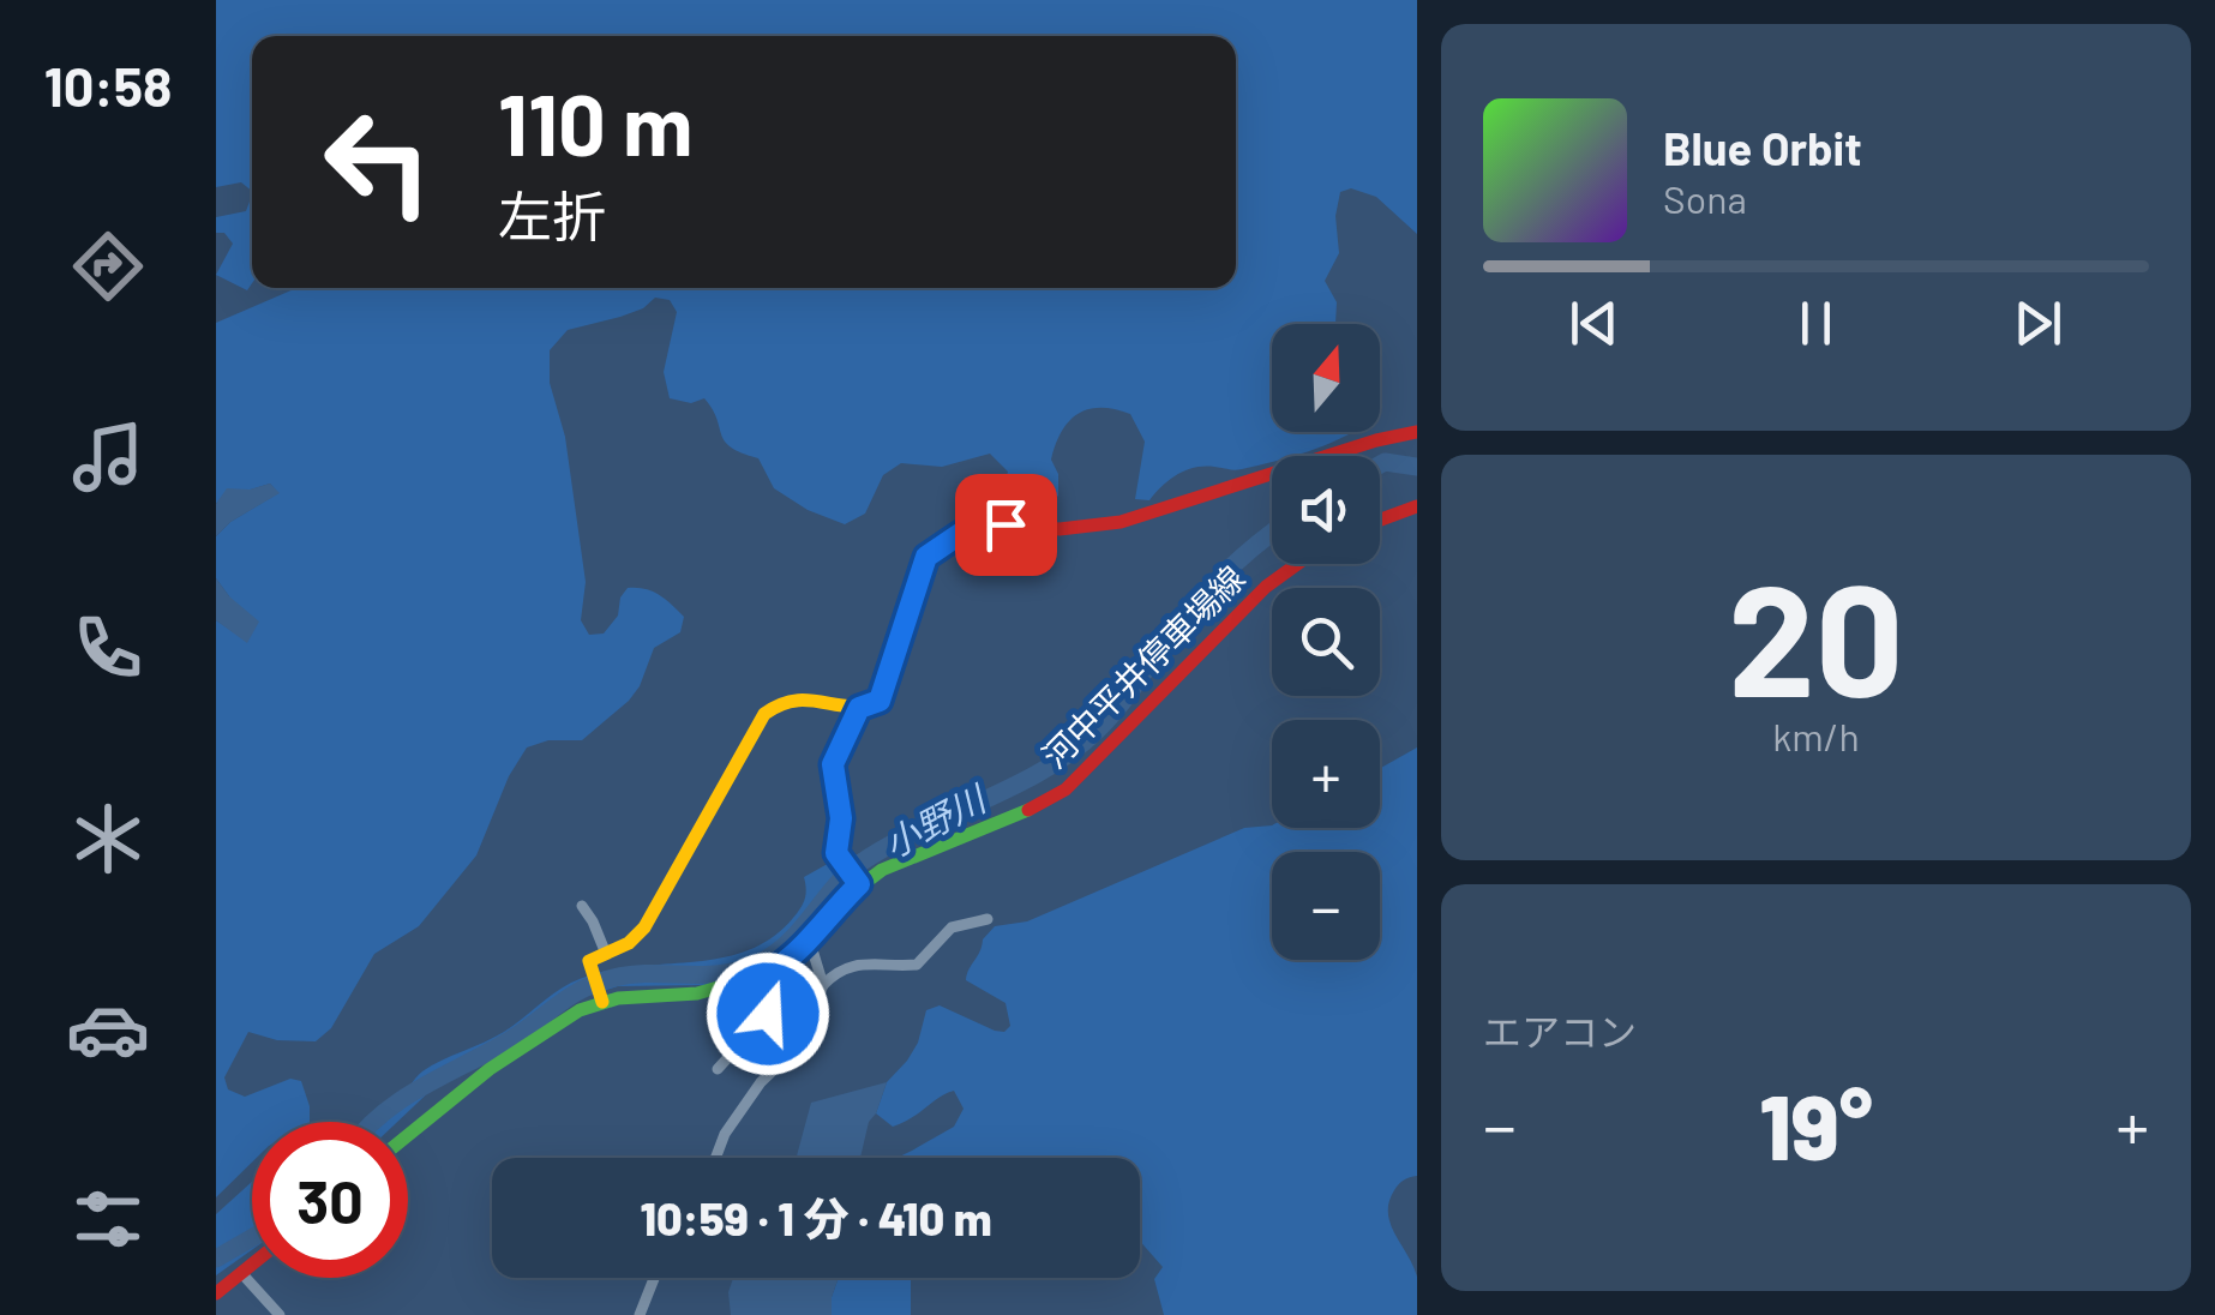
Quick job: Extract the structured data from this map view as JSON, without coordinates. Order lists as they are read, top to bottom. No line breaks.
{"streets":{"main road":["河中平井停車場線"]},"water":["小野川"],"north":"top","page":{"tabs":"10:58","turn":["110 m","左折"],"song":["Blue Orbit","Sona"],"map_buttons":["+","−"],"tile":[["20","km/h"],"エアコン"],"heat":["−","19°","+"],"limit":"30","trip":"10:59 · 1 分 · 410 m"}}
